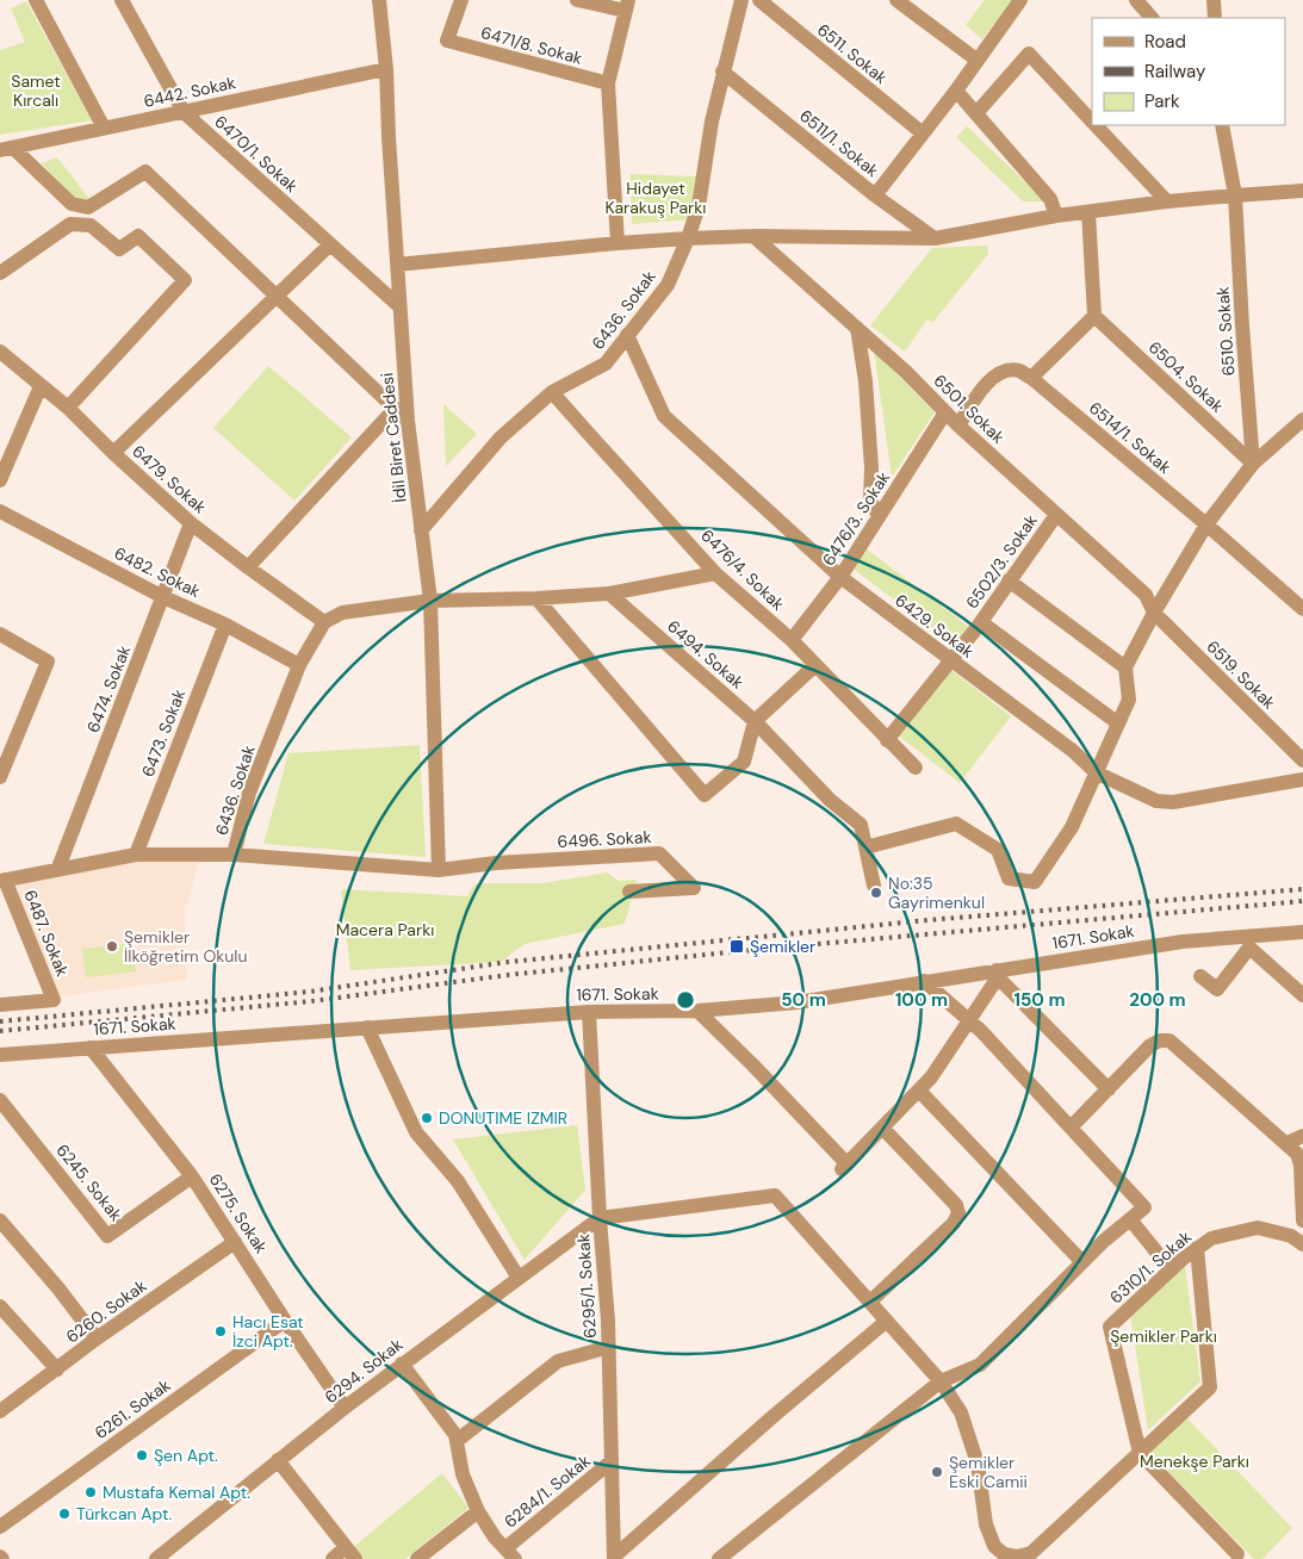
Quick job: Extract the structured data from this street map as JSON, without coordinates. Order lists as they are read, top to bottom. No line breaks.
{"streets":{"street":["6471/8. Sokak","6511. Sokak","6442. Sokak","6511/1. Sokak","6470/1. Sokak","6436. Sokak","6510. Sokak","6504. Sokak","6501. Sokak","İdil Biret Caddesi","6514/1. Sokak","6479. Sokak","6476/3. Sokak","6502/3. Sokak","6476/4. Sokak","6482. Sokak","6429. Sokak","6494. Sokak","6519. Sokak","6474. Sokak","6473. Sokak","6496. Sokak","6487. Sokak","1671. Sokak","6245. Sokak","6275. Sokak","6310/1. Sokak","6295/1. Sokak","6260. Sokak","6294. Sokak","6261. Sokak","6284/1. Sokak"]},"crossings":[["6442. Sokak","6470/1. Sokak"],["6442. Sokak","İdil Biret Caddesi"],["6511/1. Sokak","6436. Sokak"],["6470/1. Sokak","İdil Biret Caddesi"],["6436. Sokak","İdil Biret Caddesi"],["6436. Sokak","6479. Sokak"],["6436. Sokak","6476/4. Sokak"],["6436. Sokak","6482. Sokak"],["6436. Sokak","6429. Sokak"],["6436. Sokak","6474. Sokak"],["6436. Sokak","6473. Sokak"],["6436. Sokak","6487. Sokak"],["6510. Sokak","6504. Sokak"],["6501. Sokak","6476/3. Sokak"],["6501. Sokak","6502/3. Sokak"],["6501. Sokak","6519. Sokak"],["İdil Biret Caddesi","6496. Sokak"],["6479. Sokak","6474. Sokak"],["6476/3. Sokak","6476/4. Sokak"],["6476/3. Sokak","6429. Sokak"],["6502/3. Sokak","6476/4. Sokak"],["6502/3. Sokak","6429. Sokak"],["6482. Sokak","6474. Sokak"],["6482. Sokak","6473. Sokak"],["1671. Sokak","6275. Sokak"],["1671. Sokak","6295/1. Sokak"],["6245. Sokak","6275. Sokak"],["6275. Sokak","6260. Sokak"],["6275. Sokak","6294. Sokak"],["6275. Sokak","6261. Sokak"],["6295/1. Sokak","6294. Sokak"],["6295/1. Sokak","6284/1. Sokak"]],"parks":["Samet Kırcalı","Hidayet Karakuş Parkı","Macera Parkı","Şemikler Parkı","Menekşe Parkı"],"places":{"other":["No:35 Gayrimenkul","Şemikler İlköğretim Okulu","DONUTIME IZMIR","Hacı Esat İzci Apt.","Şen Apt.","Şemikler Eski Camii","Mustafa Kemal Apt.","Türkcan Apt."],"transit":["Şemikler"]},"legend":["Road","Railway","Park"],"rings":["50 m","100 m","150 m","200 m"]}
